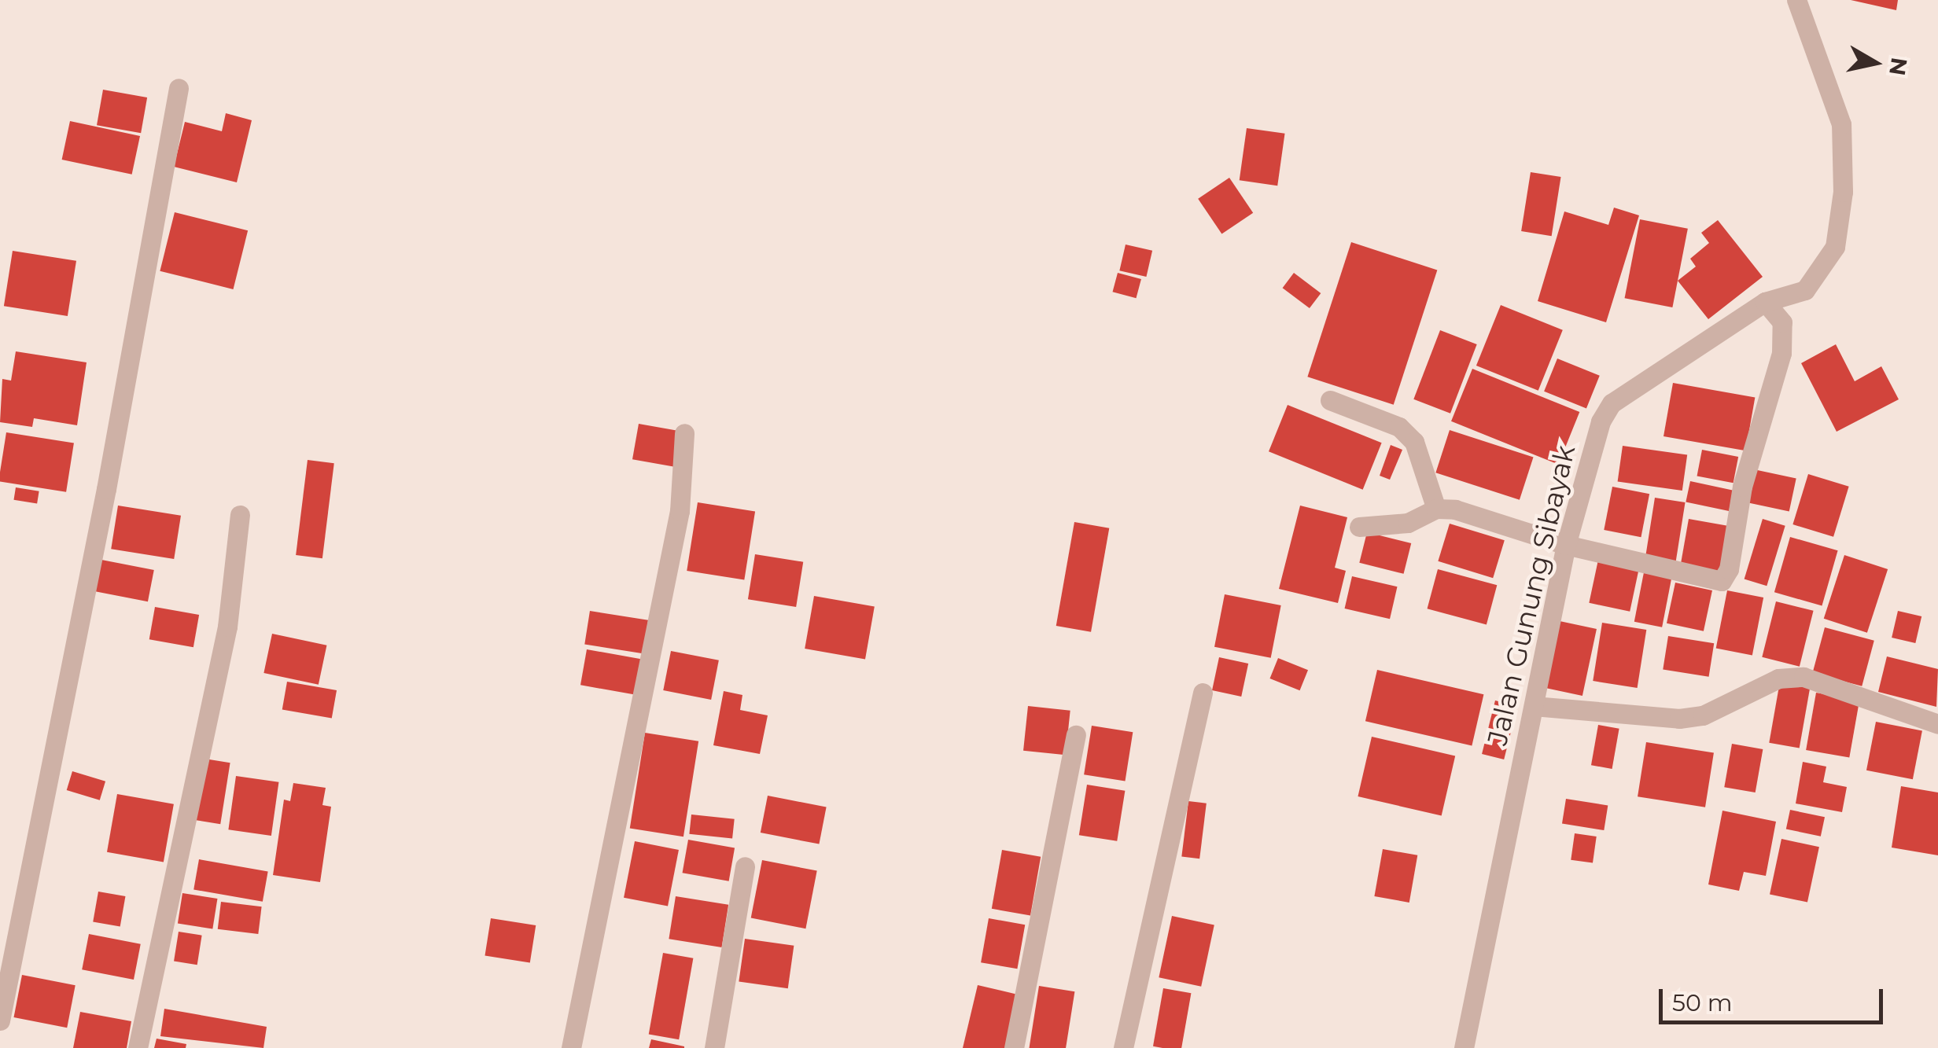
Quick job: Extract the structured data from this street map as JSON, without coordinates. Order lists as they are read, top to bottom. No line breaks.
{"streets":{"street":["Jalan Gunung Sibayak"]},"scale_bar":"50 m","north":"right"}
